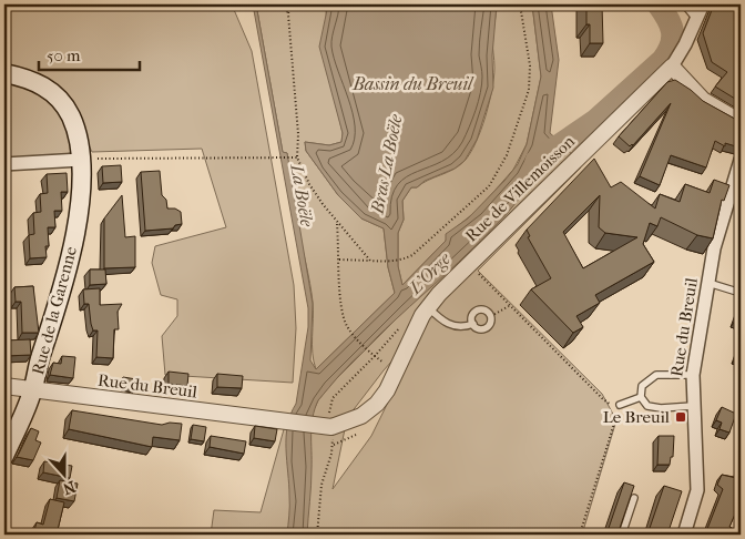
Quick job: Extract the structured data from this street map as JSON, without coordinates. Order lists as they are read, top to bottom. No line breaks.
{"streets":{"main road":["Rue de la Garenne"],"street":["Rue de Villemoisson","Rue du Breuil"]},"crossings":[["Rue de Villemoisson","Rue du Breuil"],["Rue de la Garenne","Rue du Breuil"]],"water":["Bassin du Breuil","Bras La Boële","La Boële","L'Orge"],"places":{"transit":["Le Breuil"]},"scale_bar":"50 m","north":"bottom"}
